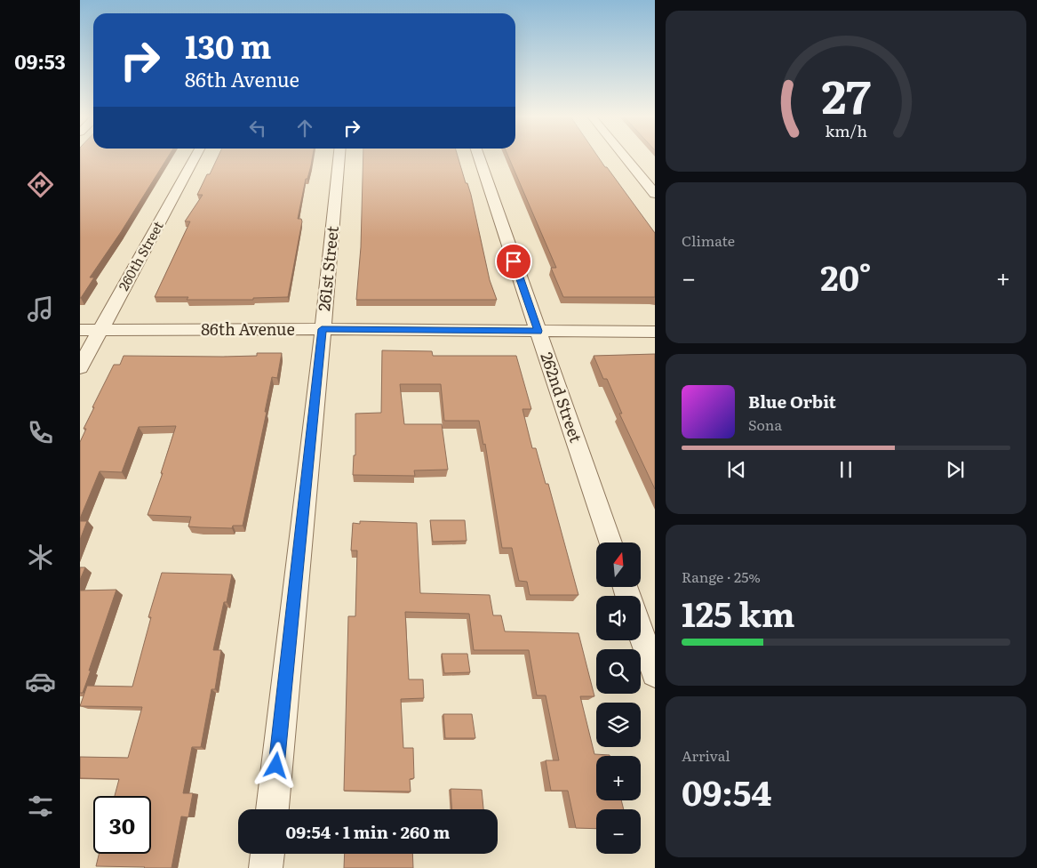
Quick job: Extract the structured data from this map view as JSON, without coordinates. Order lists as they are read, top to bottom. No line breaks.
{"streets":{"street":["260th Street","261st Street","86th Avenue","262nd Street"]},"crossings":[["260th Street","86th Avenue"],["261st Street","86th Avenue"],["86th Avenue","262nd Street"]],"north":"top","page":{"tabs":"09:53","turn":["130 m","86th Avenue"],"tile":["Climate",["Range · 25%","125 km"],["Arrival","09:54"]],"heat":["−","20°","+"],"song":["Blue Orbit","Sona"],"map_buttons":["+","−"],"limit":"30","trip":"09:54 · 1 min · 260 m","gauge":["27","km/h"]}}
